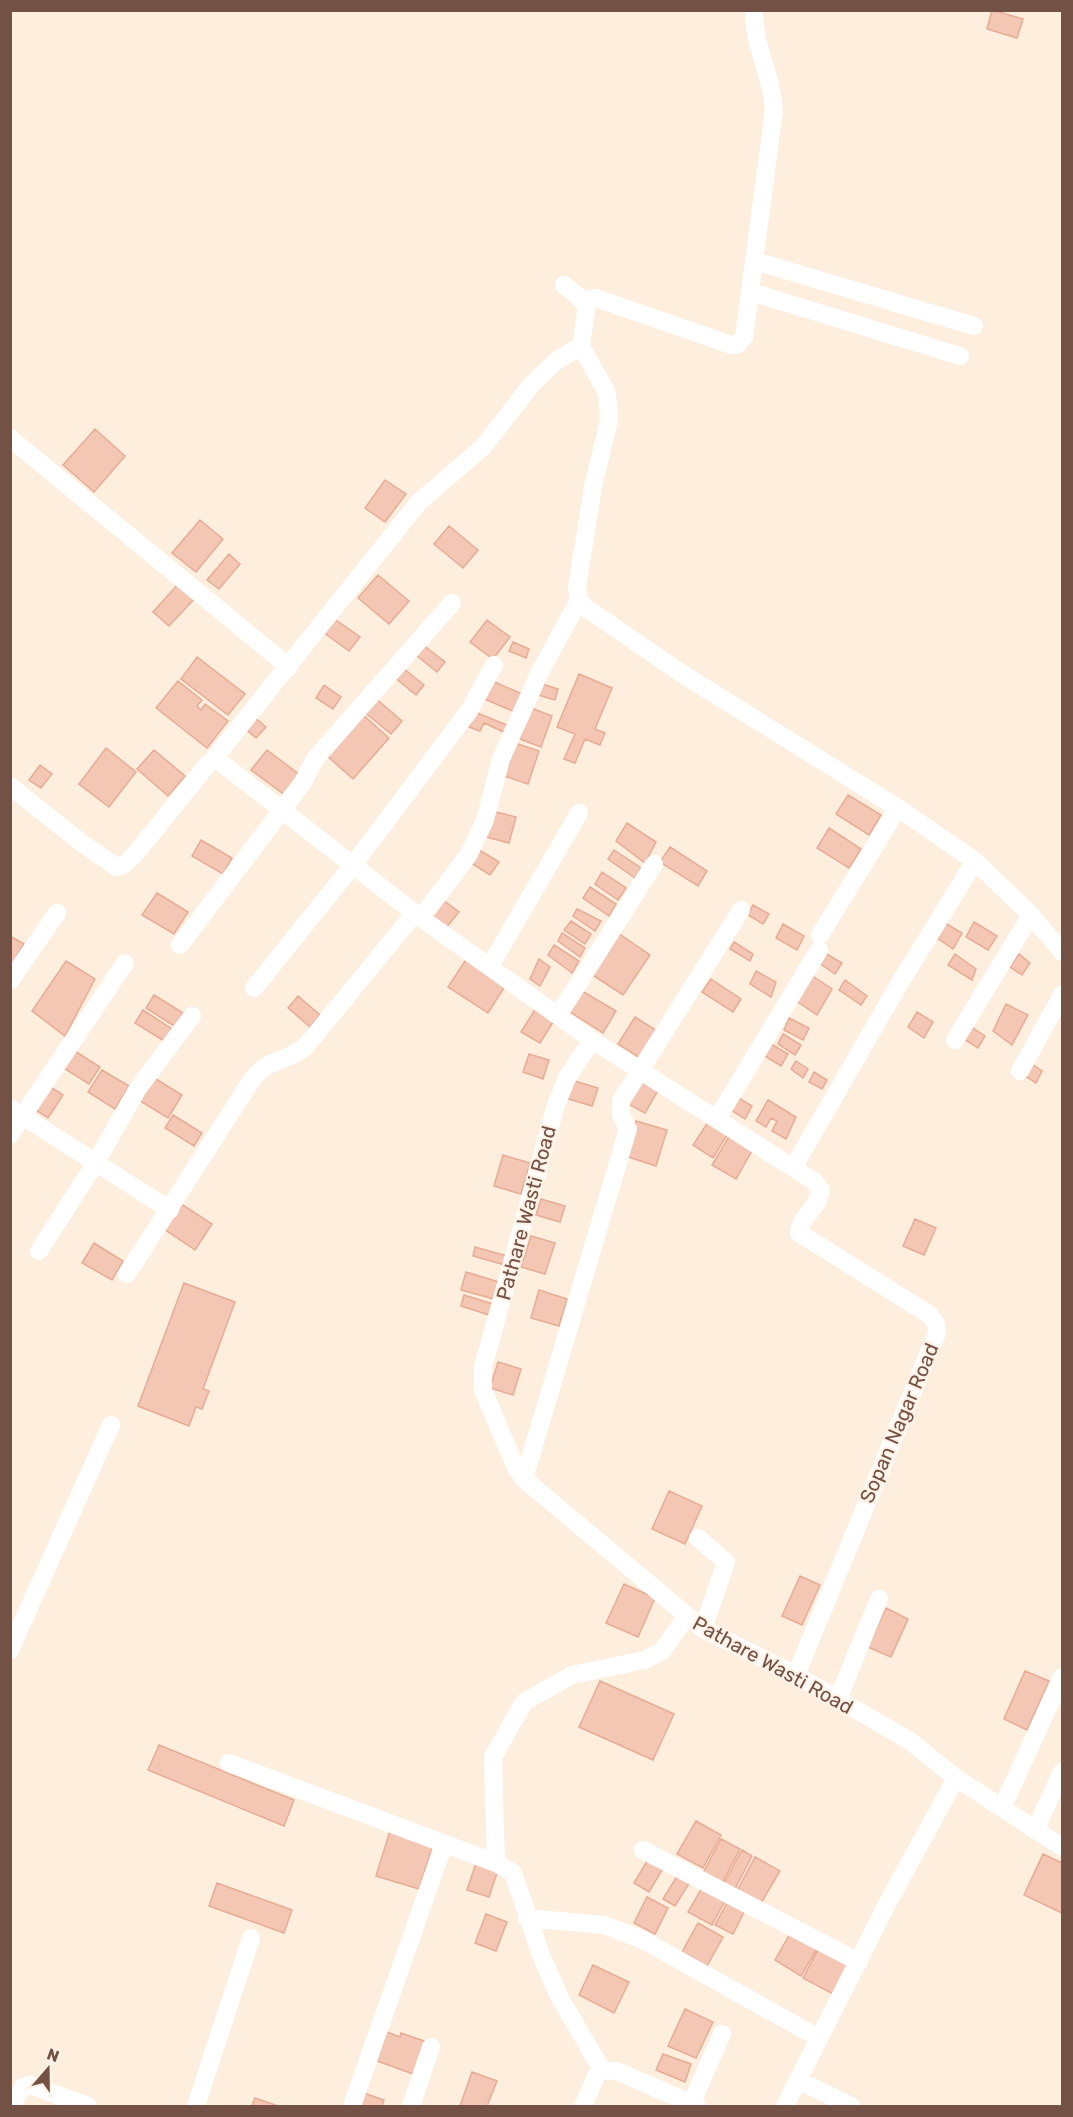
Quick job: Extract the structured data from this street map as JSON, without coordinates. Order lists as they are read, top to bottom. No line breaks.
{"streets":{"street":["Pathare Wasti Road","Sopan Nagar Road"]},"crossings":[["Pathare Wasti Road","Sopan Nagar Road"]],"north":"top"}
